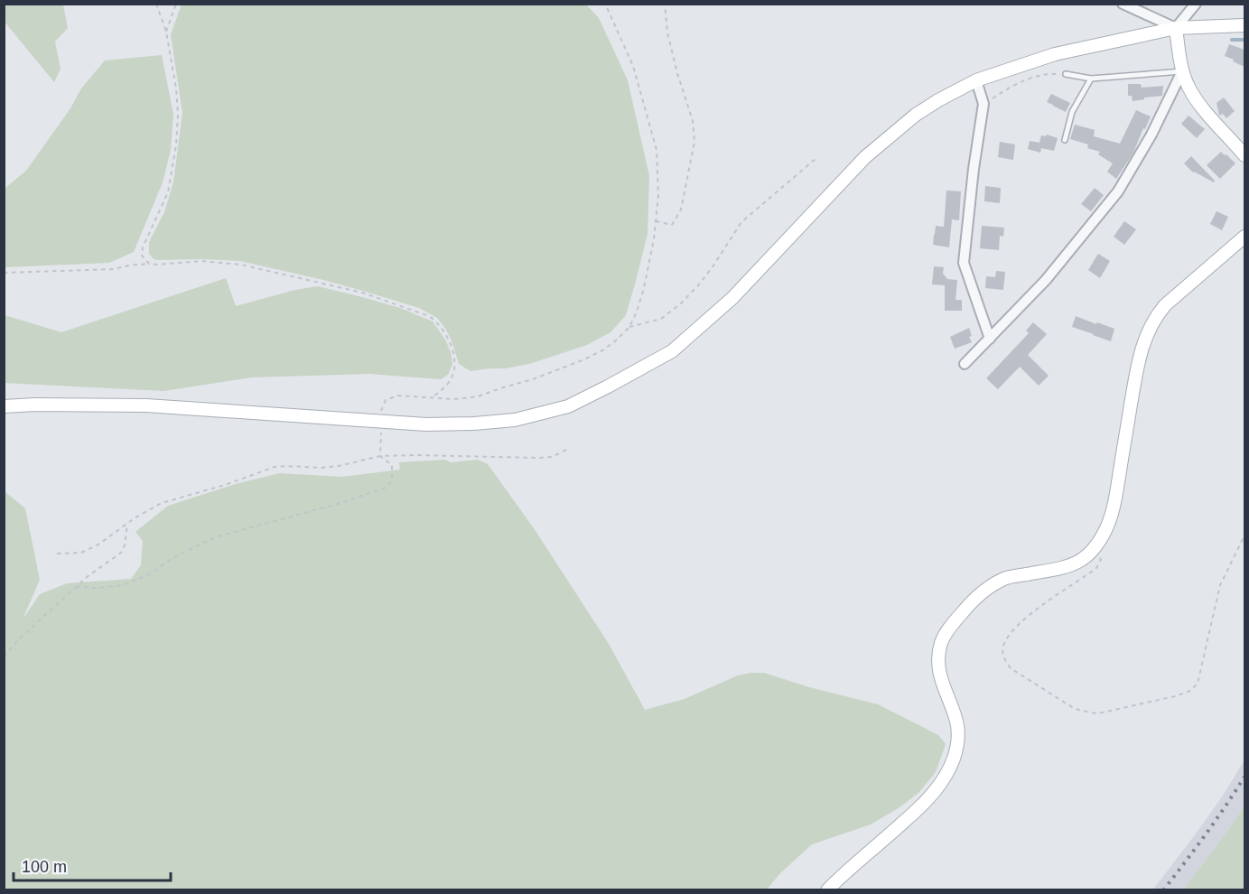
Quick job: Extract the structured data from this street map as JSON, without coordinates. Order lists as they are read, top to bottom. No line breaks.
{"scale_bar":"100 m"}
